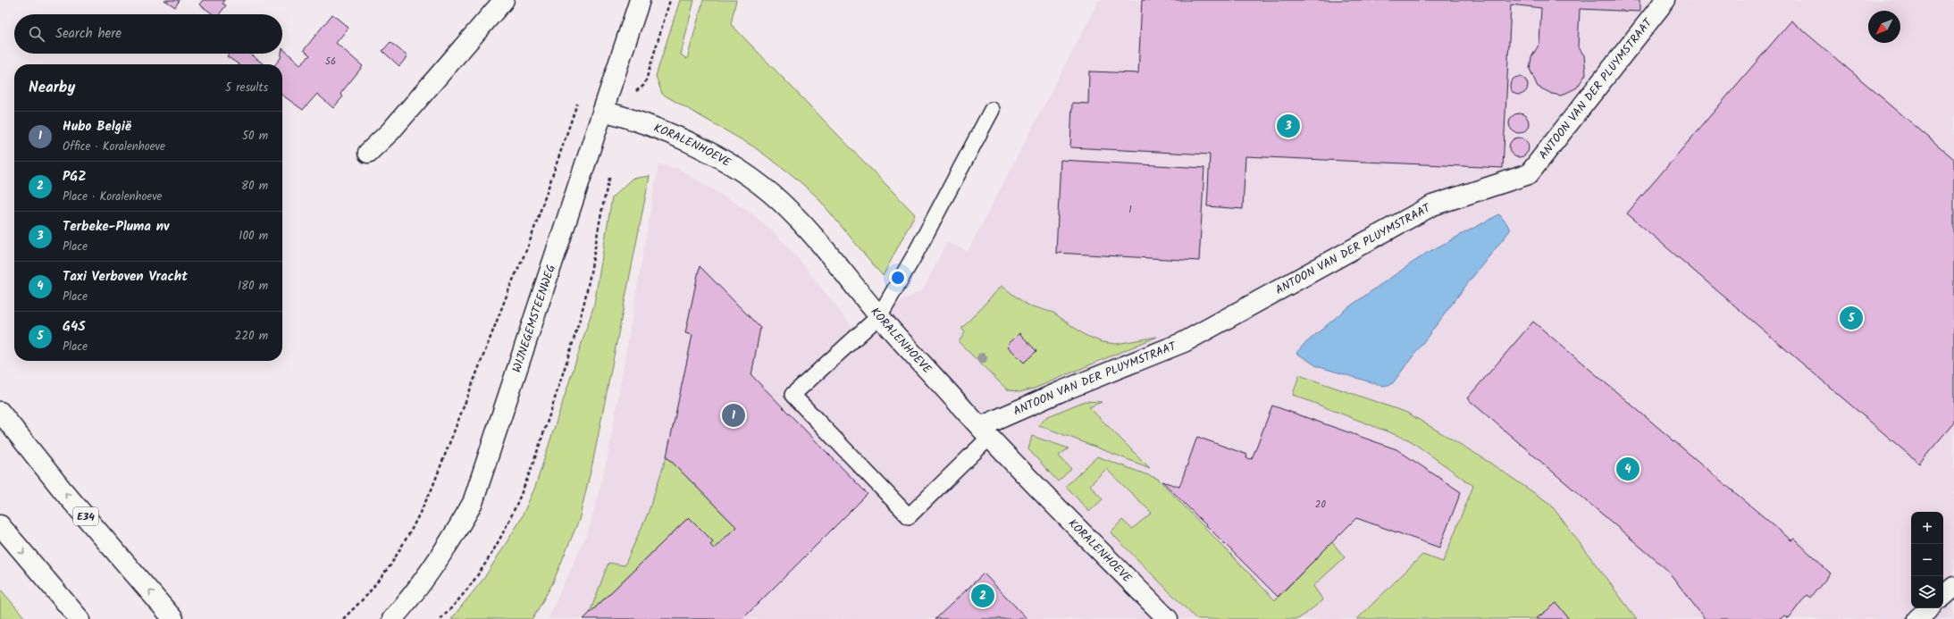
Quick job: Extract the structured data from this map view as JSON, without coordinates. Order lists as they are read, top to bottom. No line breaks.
{"streets":{"main road":["ANTOON VAN DER PLUYMSTRAAT","KORALENHOEVE","WIJNEGEMSTEENWEG","E34"]},"crossings":[["ANTOON VAN DER PLUYMSTRAAT","KORALENHOEVE"],["KORALENHOEVE","WIJNEGEMSTEENWEG"]],"house_numbers":["56","1","20"],"north":"bottom left","page":{"search":"Search here","heading":["Nearby","5 results"],"list":[{"mark":"1","name":"Hubo België","note":"Office · Koralenhoeve","value":"50 m"},{"mark":"2","name":"PGZ","note":"Place · Koralenhoeve","value":"80 m"},{"mark":"3","name":"Terbeke-Pluma nv","note":"Place","value":"100 m"},{"mark":"4","name":"Taxi Verboven Vracht","note":"Place","value":"180 m"},{"mark":"5","name":"G4S","note":"Place","value":"220 m"}],"pins":["3","5","1","4","2"],"map_buttons":["+","−"]}}
